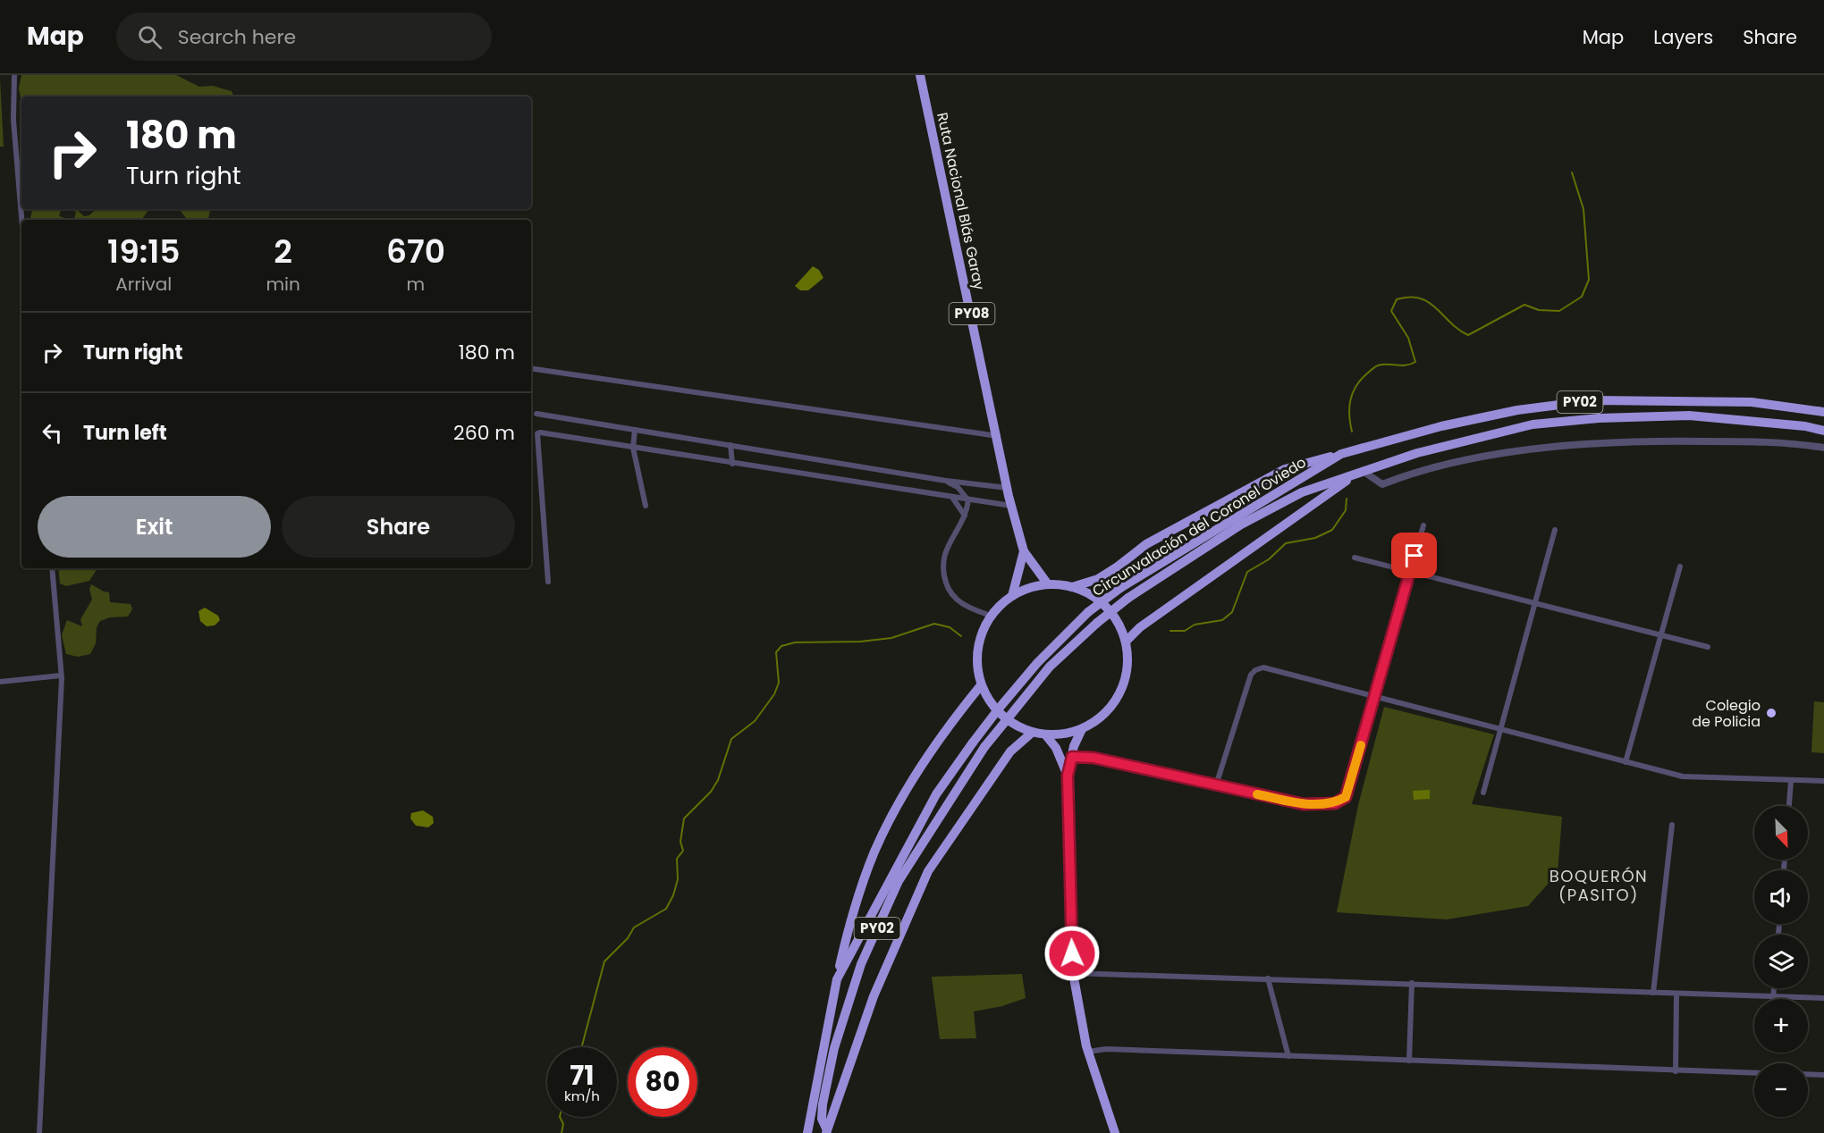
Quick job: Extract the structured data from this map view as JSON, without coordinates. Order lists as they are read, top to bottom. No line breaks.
{"streets":{"highway":["Ruta Nacional Blás Garay","PY08","PY02","Circunvalación del Coronel Oviedo"]},"districts":["BOQUERÓN (PASITO)"],"places":["Colegio de Policia"],"north":"bottom right","page":{"header":"Map","search":"Search here","nav":["Map","Layers","Share"],"turn":["180 m","Turn right"],"eta":["19:15","Arrival","2","min","670","m"],"list":[{"name":"Turn right","value":"180 m"},{"name":"Turn left","value":"260 m"}],"buttons":["Exit","Share"],"map_buttons":["+","−"],"speed":"71 km/h","limit":"80"}}
